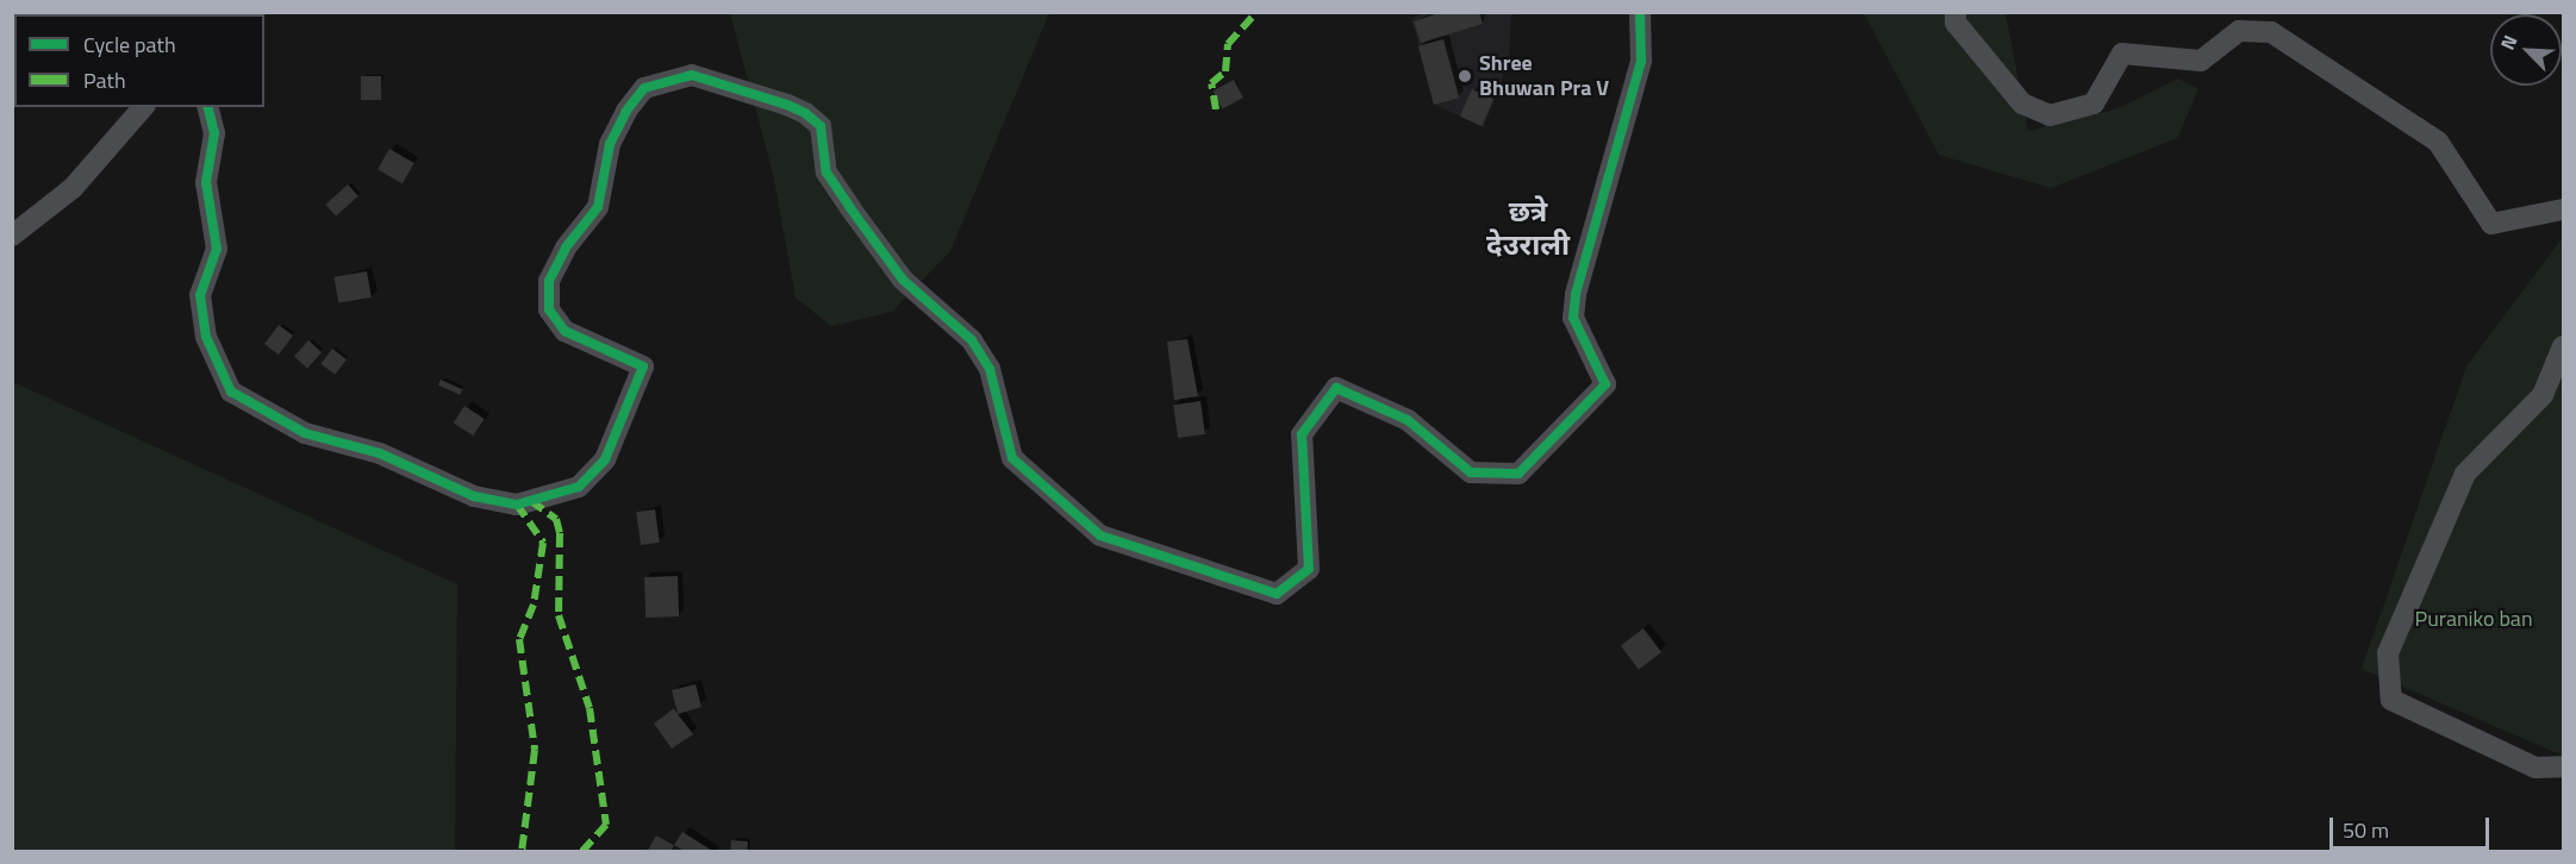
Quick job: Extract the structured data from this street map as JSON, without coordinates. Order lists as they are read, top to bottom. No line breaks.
{"districts":["छत्रे देउराली"],"parks":["Puraniko ban"],"places":["Shree Bhuwan Pra V"],"legend":["Cycle path","Path"],"scale_bar":"50 m","north":"top left"}
